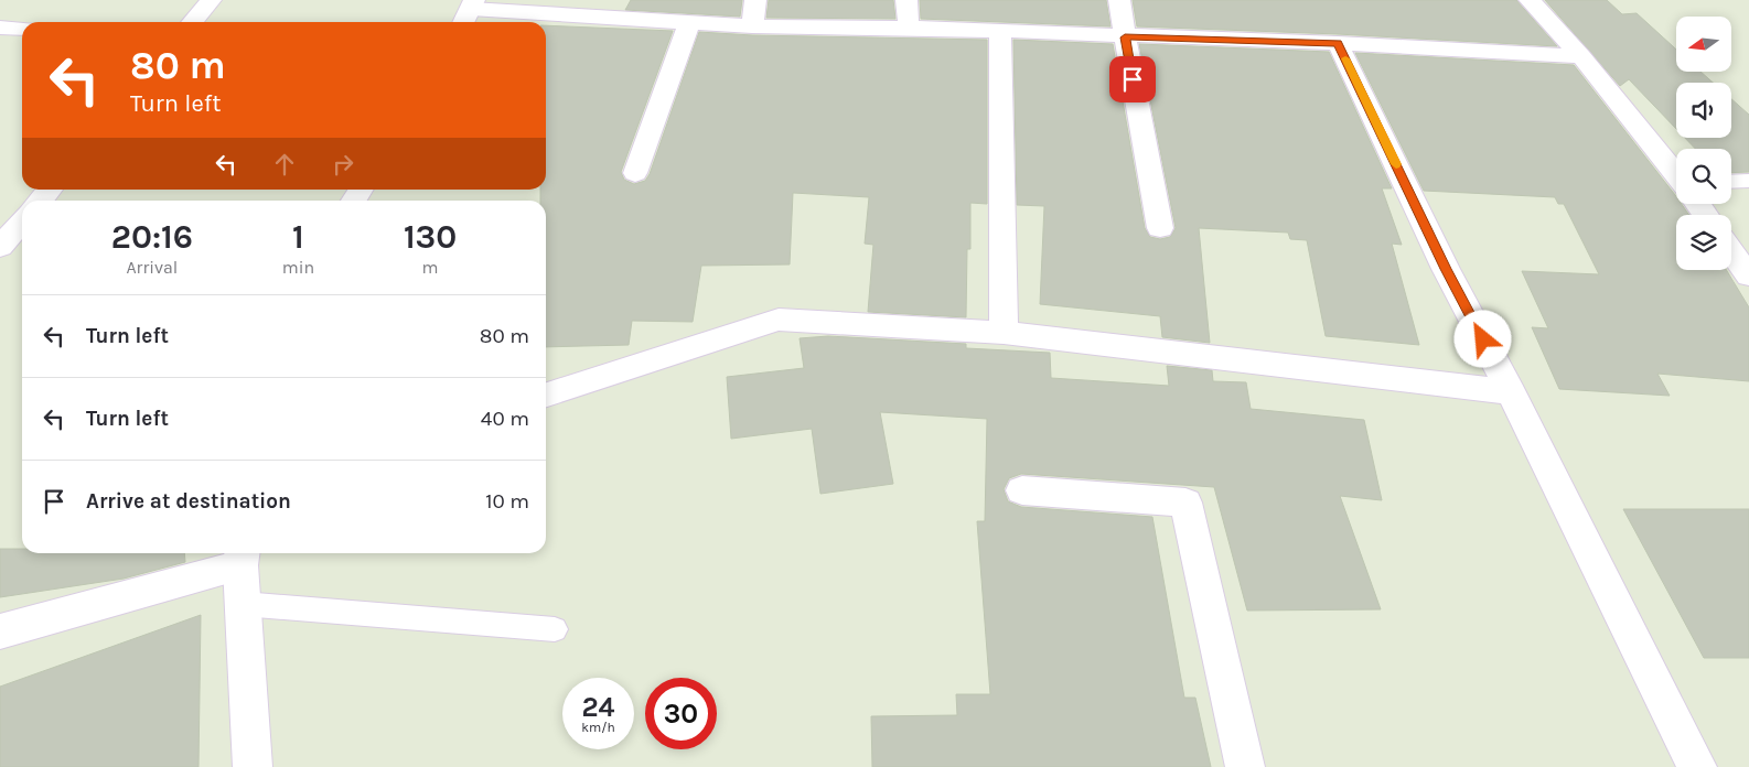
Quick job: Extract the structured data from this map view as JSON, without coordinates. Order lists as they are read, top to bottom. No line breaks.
{"north":"left","page":{"turn":["80 m","Turn left"],"eta":["20:16","Arrival","1","min","130","m"],"list":[{"name":"Turn left","value":"80 m"},{"name":"Turn left","value":"40 m"},{"name":"Arrive at destination","value":"10 m"}],"speed":"24 km/h","limit":"30"}}
